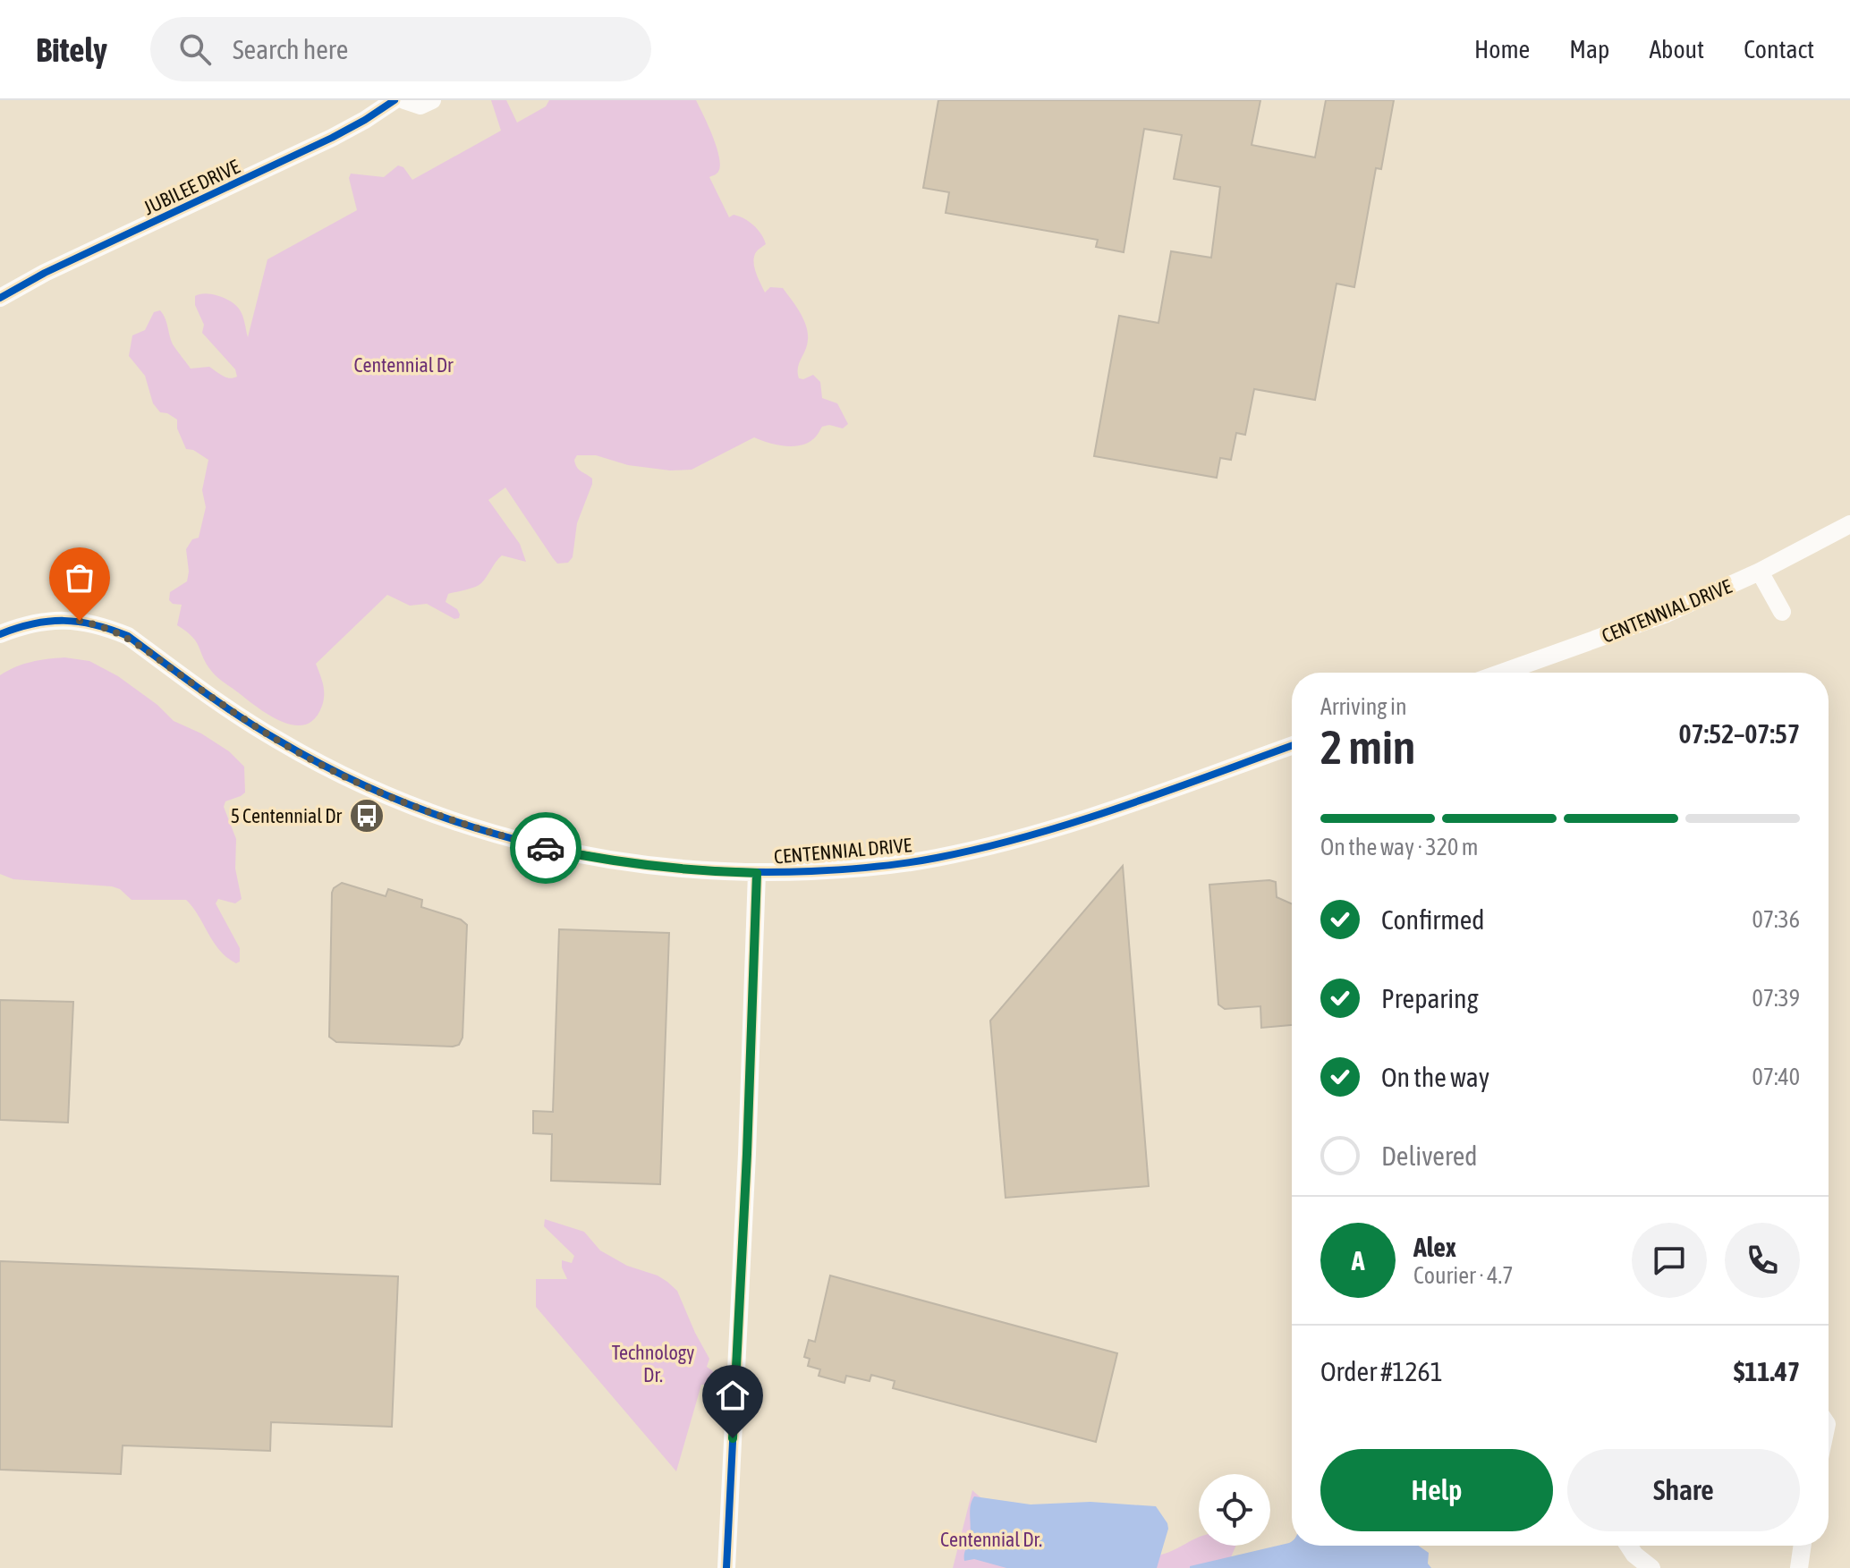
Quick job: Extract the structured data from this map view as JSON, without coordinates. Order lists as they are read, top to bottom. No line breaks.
{"streets":{"street":["JUBILEE DRIVE","CENTENNIAL DRIVE"]},"parks":["Centennial Dr","Technology Dr.","Centennial Dr."],"places":{"bus stop":["5 Centennial Dr"]},"page":{"header":"Bitely","search":"Search here","nav":["Home","Map","About","Contact"],"heading":["2 min","Arriving in","07:52–07:57"],"panel":["Alex","Courier · 4.7","Order #1261","$11.47"],"bar":"On the way · 320 m","list":[["Confirmed","07:36"],["Preparing","07:39"],["On the way","07:40"],"Delivered"],"round":"A","buttons":["Help","Share"]}}
